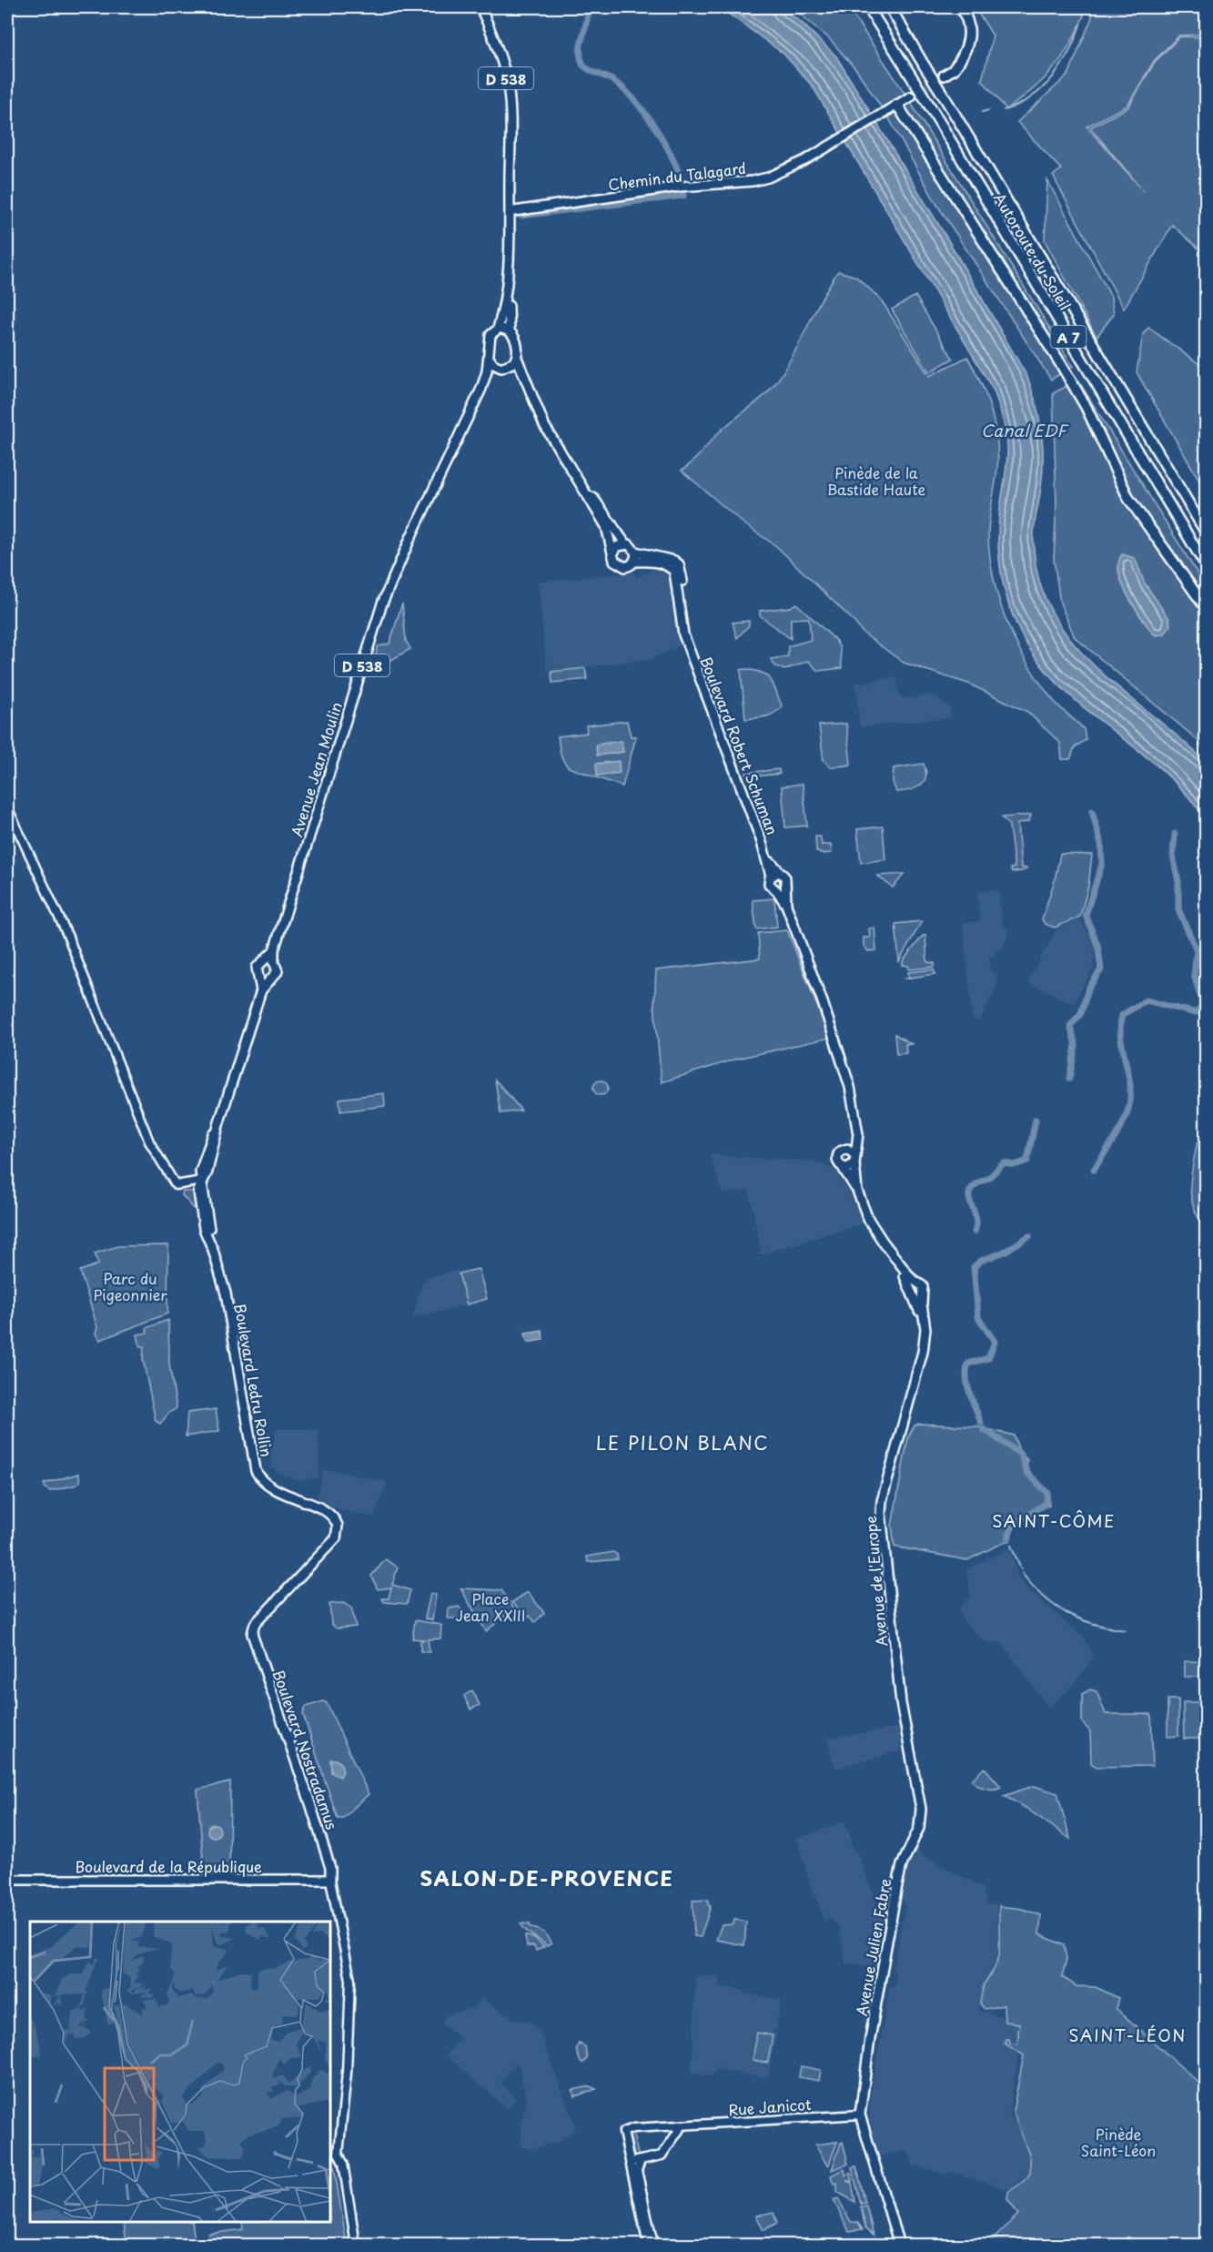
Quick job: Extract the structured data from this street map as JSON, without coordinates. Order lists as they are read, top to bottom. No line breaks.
{"streets":{"highway":["Autoroute du Soleil","A 7"],"main road":["D 538","Chemin du Talagard","Boulevard Robert Schuman","Avenue Jean Moulin","Boulevard Ledru Rollin","Avenue de l'Europe","Boulevard Nostradamus","Boulevard de la République","Avenue Julien Fabre","Rue Janicot"]},"crossings":[["D 538","Chemin du Talagard"],["D 538","Avenue Jean Moulin"],["Avenue Jean Moulin","Boulevard Ledru Rollin"],["Boulevard Ledru Rollin","Boulevard Nostradamus"],["Avenue de l'Europe","Avenue Julien Fabre"],["Boulevard Nostradamus","Boulevard de la République"],["Avenue Julien Fabre","Rue Janicot"]],"districts":["LE PILON BLANC","SAINT-CÔME","SALON-DE-PROVENCE","SAINT-LÉON"],"water":["Canal EDF"],"parks":["Pinède de la Bastide Haute","Parc du Pigeonnier","Place Jean XXIII","Pinède Saint-Léon"]}
